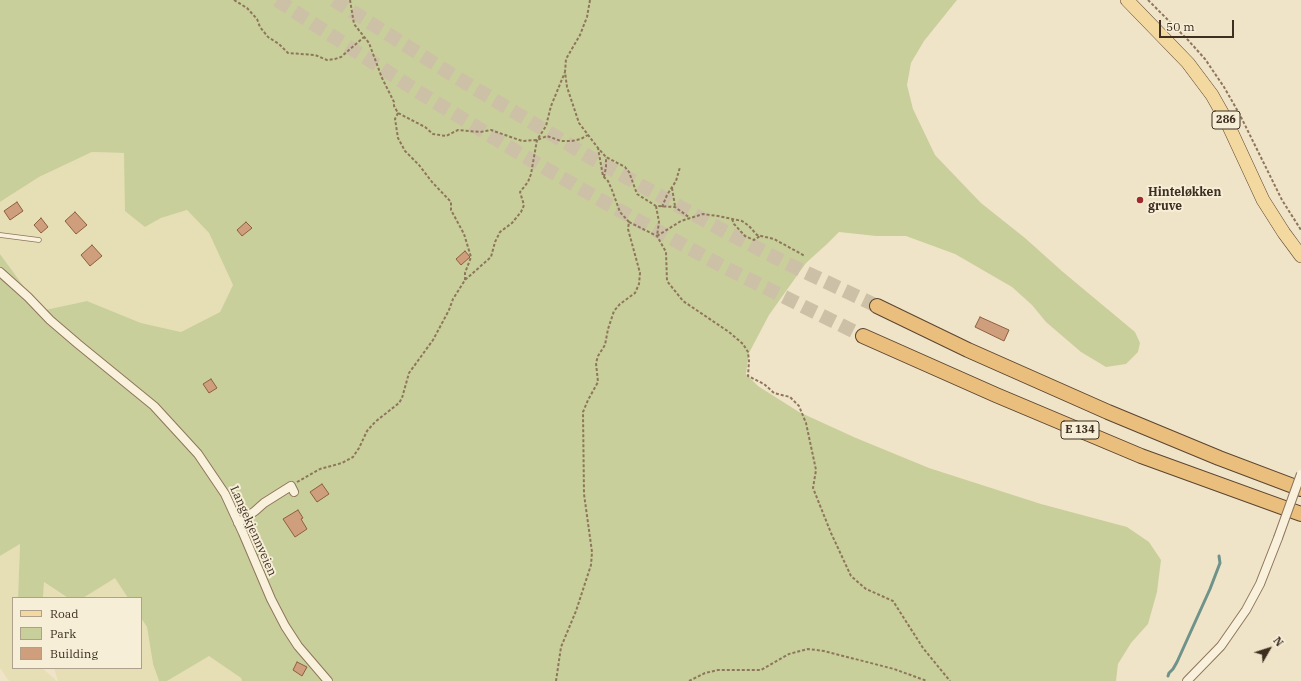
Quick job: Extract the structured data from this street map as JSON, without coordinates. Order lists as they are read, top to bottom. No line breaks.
{"streets":{"highway":["E 134"],"main road":["286"],"street":["Langekjennveien"]},"places":["Hinteløkken gruve"],"legend":["Road","Park","Building"],"scale_bar":"50 m","north":"top right"}
